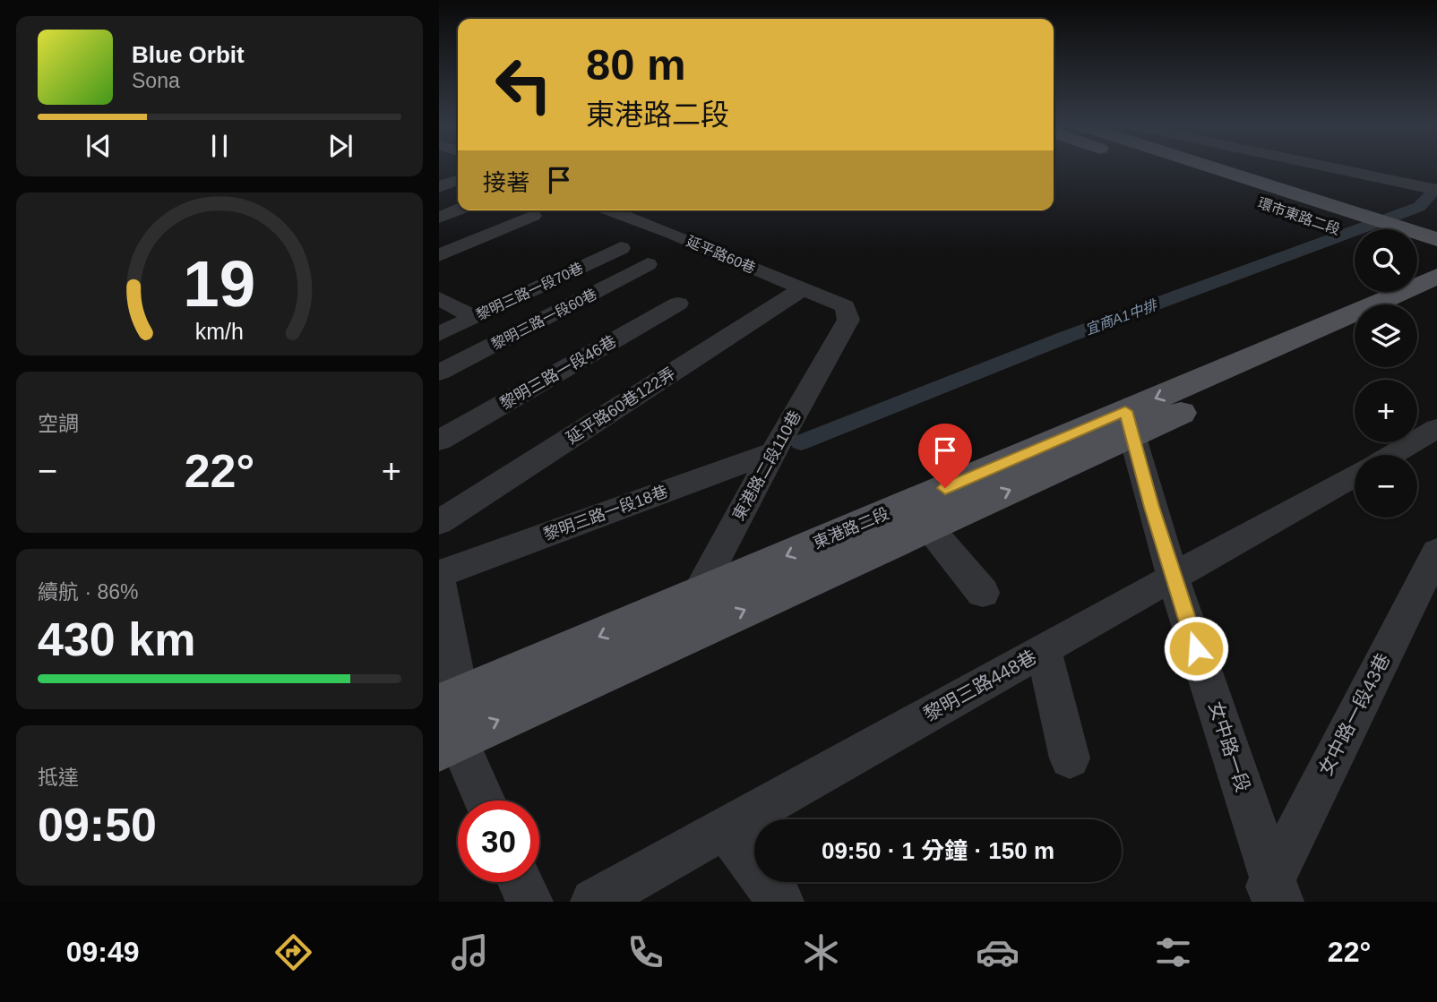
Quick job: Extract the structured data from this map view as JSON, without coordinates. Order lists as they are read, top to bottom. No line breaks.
{"streets":{"main road":["環市東路二段","東港路二段"],"street":["延平路60巷","黎明三路一段70巷","黎明三路一段60巷","黎明三路一段46巷","延平路60巷122弄","東港路二段110巷","黎明三路一段18巷","黎明三路448巷","女中路一段43巷","女中路一段"]},"crossings":[["延平路60巷","延平路60巷122弄"],["延平路60巷","東港路二段110巷"],["東港路二段110巷","黎明三路一段18巷"],["東港路二段110巷","東港路二段"],["東港路二段","女中路一段"],["黎明三路448巷","女中路一段"],["女中路一段43巷","女中路一段"]],"water":["宜商A1中排"],"page":{"turn":["80 m","東港路二段"],"song":["Blue Orbit","Sona"],"then":"接著","map_buttons":["+","−"],"tile":["空調",["續航 · 86%","430 km"],["抵達","09:50"]],"heat":["−","22°","+"],"limit":"30","trip":"09:50 · 1 分鐘 · 150 m","tabs":["09:49","22°"],"gauge":["19","km/h"]}}
